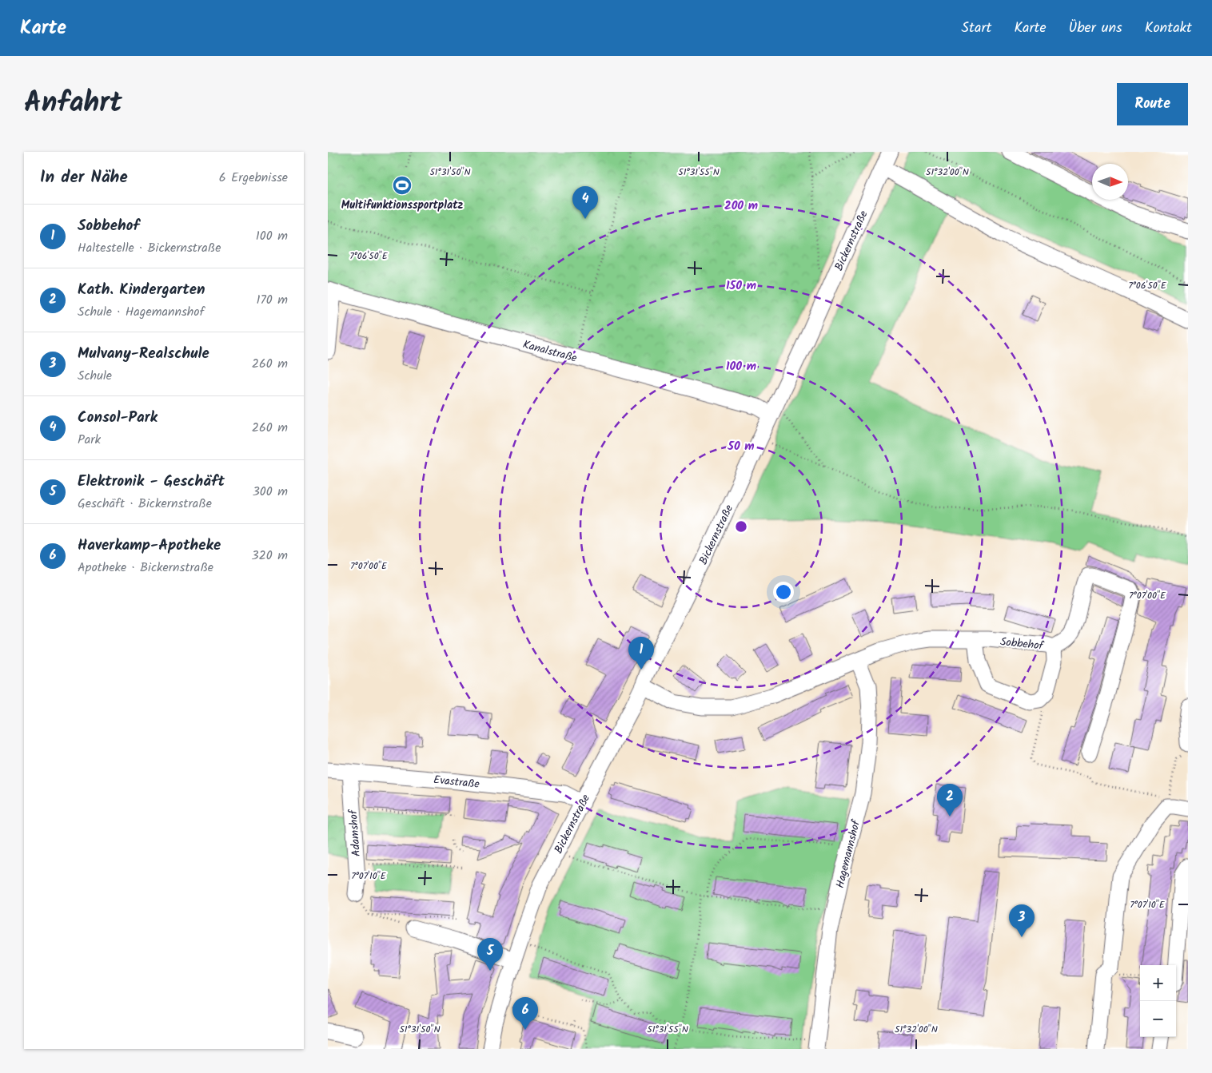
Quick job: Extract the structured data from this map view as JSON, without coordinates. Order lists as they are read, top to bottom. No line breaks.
{"streets":{"street":["Bickernstraße","Kanalstraße","Sobbehof","Evastraße","Adamshof","Hagemannshof"]},"crossings":[["Bickernstraße","Kanalstraße"],["Bickernstraße","Sobbehof"],["Bickernstraße","Evastraße"],["Sobbehof","Hagemannshof"],["Evastraße","Adamshof"]],"places":{"sports":["Multifunktionssportplatz"]},"north":"right","page":{"header":"Karte","nav":["Start","Karte","Über uns","Kontakt"],"title":"Anfahrt","buttons":"Route","heading":["In der Nähe","6 Ergebnisse"],"pins":["4","1","2","3","5","6"],"list":[{"mark":"1","name":"Sobbehof","note":"Haltestelle · Bickernstraße","value":"100 m"},{"mark":"2","name":"Kath. Kindergarten","note":"Schule · Hagemannshof","value":"170 m"},{"mark":"3","name":"Mulvany-Realschule","note":"Schule","value":"260 m"},{"mark":"4","name":"Consol-Park","note":"Park","value":"260 m"},{"mark":"5","name":"Elektronik - Geschäft","note":"Geschäft · Bickernstraße","value":"300 m"},{"mark":"6","name":"Haverkamp-Apotheke","note":"Apotheke · Bickernstraße","value":"320 m"}],"map_buttons":["+","−"]},"coordinates":["51°31'50\"N","51°31'55\"N","51°32'00\"N","7°06'50\"E","7°07'00\"E","7°07'10\"E"],"rings":["200 m","150 m","100 m","50 m"]}
